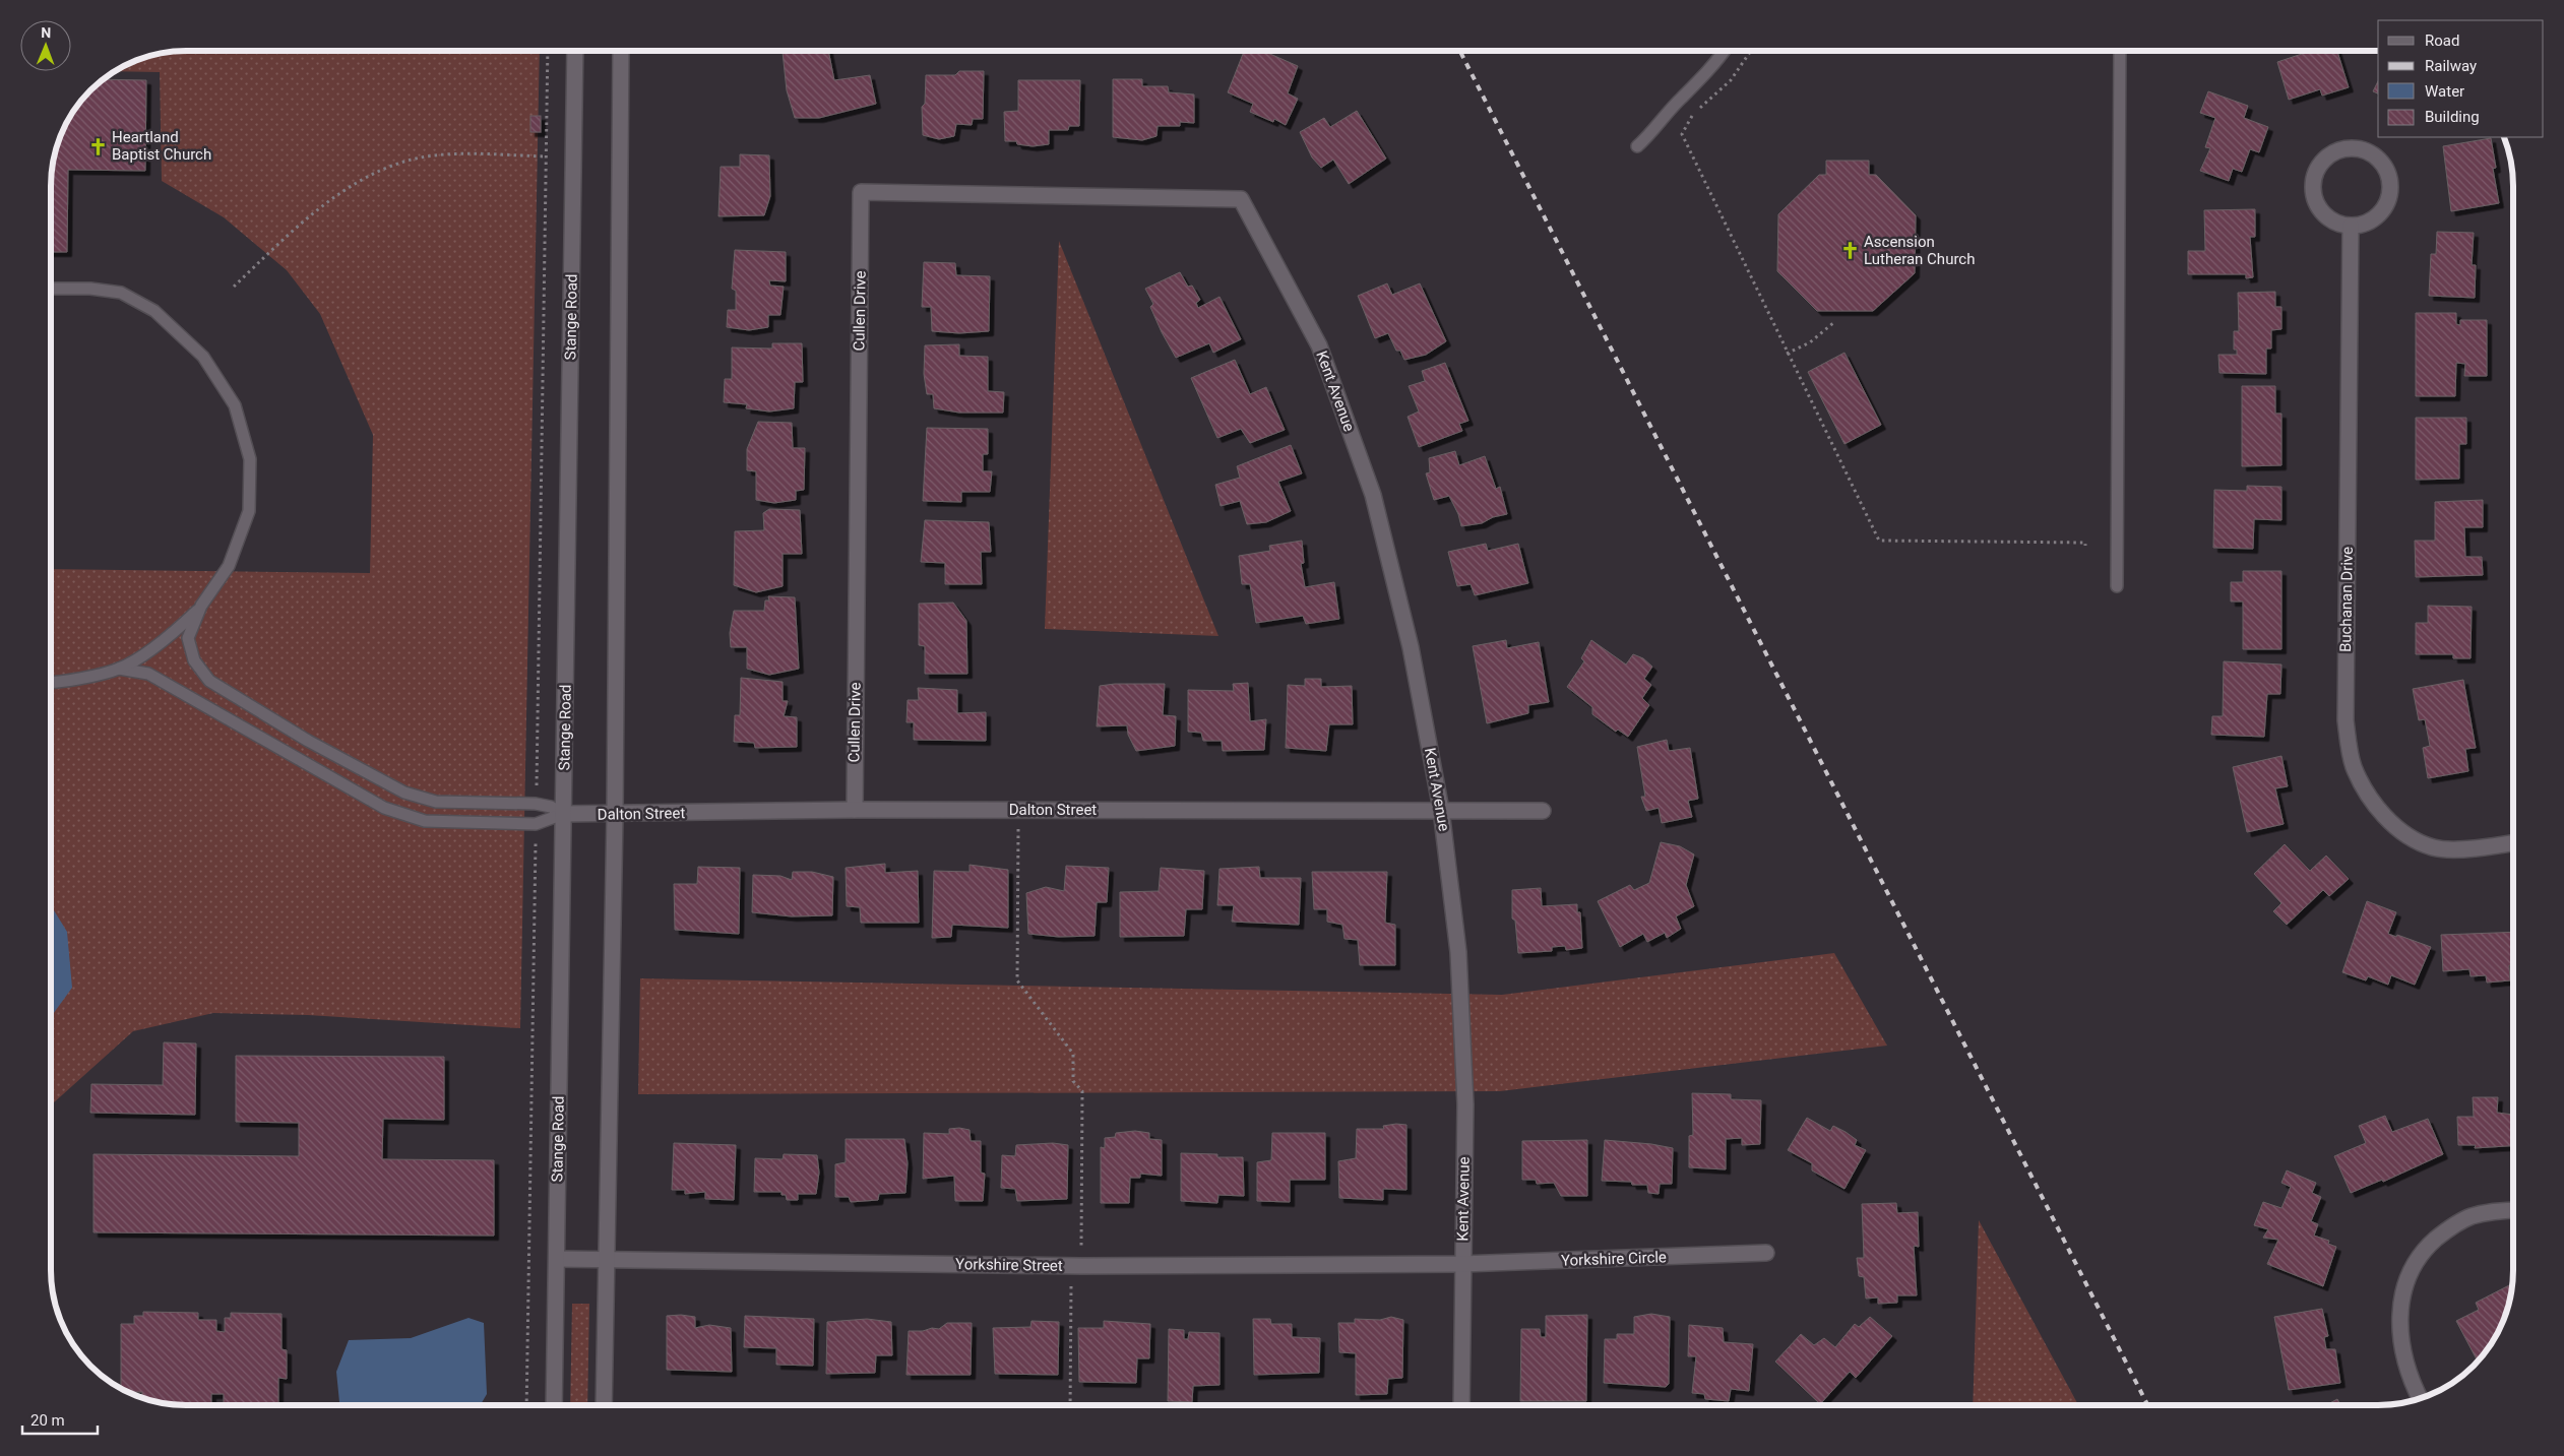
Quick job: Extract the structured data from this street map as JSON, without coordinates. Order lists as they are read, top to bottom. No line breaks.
{"streets":{"street":["Cullen Drive","Stange Road","Kent Avenue","Buchanan Drive","Dalton Street","Yorkshire Circle","Yorkshire Street"]},"crossings":[["Cullen Drive","Kent Avenue"],["Cullen Drive","Dalton Street"],["Stange Road","Dalton Street"],["Stange Road","Yorkshire Street"],["Kent Avenue","Dalton Street"],["Kent Avenue","Yorkshire Circle"],["Kent Avenue","Yorkshire Street"],["Yorkshire Circle","Yorkshire Street"]],"places":{"church":["Heartland Baptist Church","Ascension Lutheran Church"]},"legend":["Road","Railway","Water","Building"],"scale_bar":"20 m","north":"top"}
